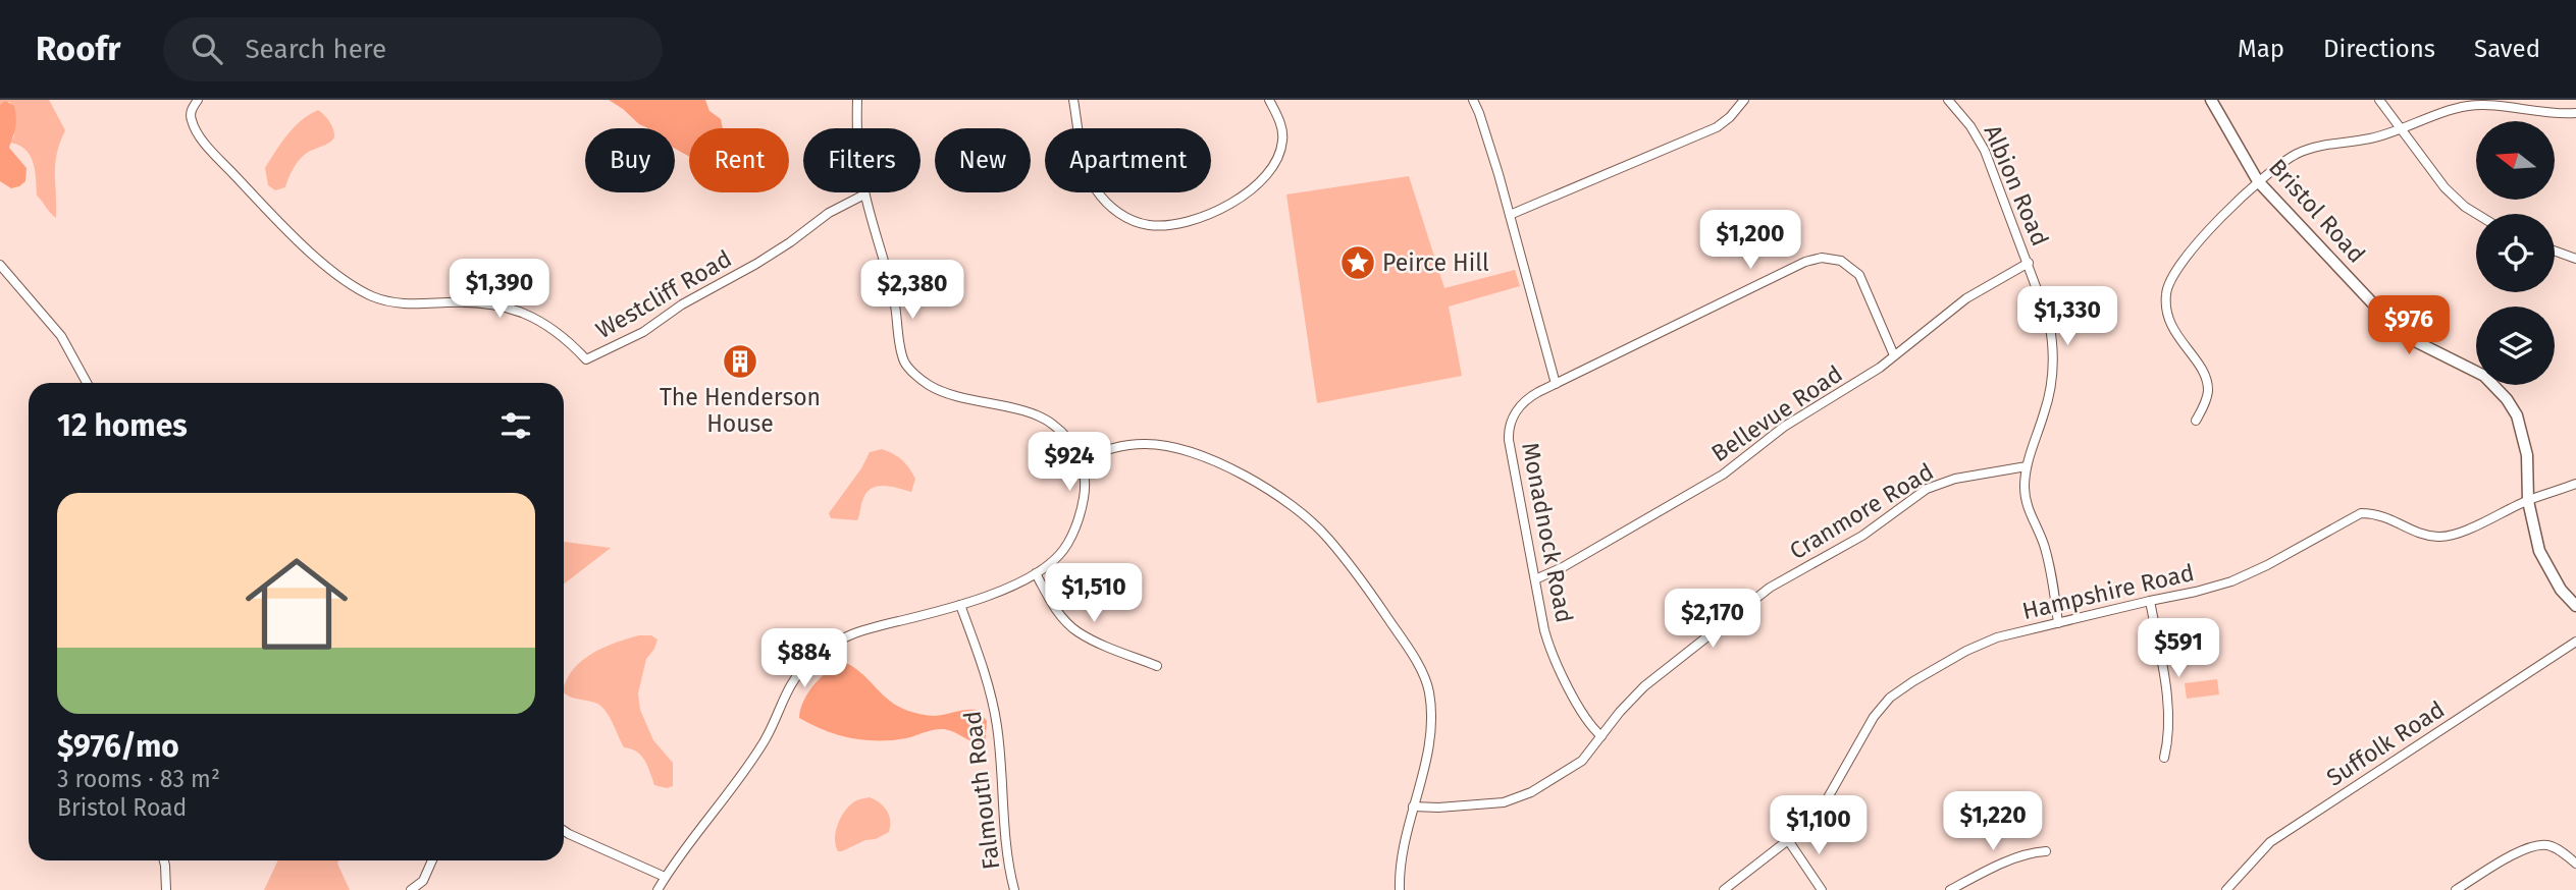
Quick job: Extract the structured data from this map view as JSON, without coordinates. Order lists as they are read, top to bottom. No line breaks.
{"streets":{"street":["Albion Road","Bristol Road","Westcliff Road","Bellevue Road","Cranmore Road","Monadnock Road","Hampshire Road","Suffolk Road","Falmouth Road"]},"crossings":[["Albion Road","Bellevue Road"],["Albion Road","Cranmore Road"],["Albion Road","Hampshire Road"],["Bristol Road","Hampshire Road"],["Bellevue Road","Monadnock Road"],["Cranmore Road","Monadnock Road"]],"places":{"place":["Peirce Hill"],"building":["The Henderson House"]},"north":"left","page":{"header":"Roofr","search":"Search here","nav":["Map","Directions","Saved"],"chip":["Buy","Rent","Filters","New","Apartment"],"price":["$1,200","$1,390","$2,380","$1,330","$976","$924","$1,510","$2,170","$591","$884","$1,220","$1,100"],"heading":"12 homes","list":[{"name":"$976/mo","note":"3 rooms · 83 m² · Bristol Road"}]}}
